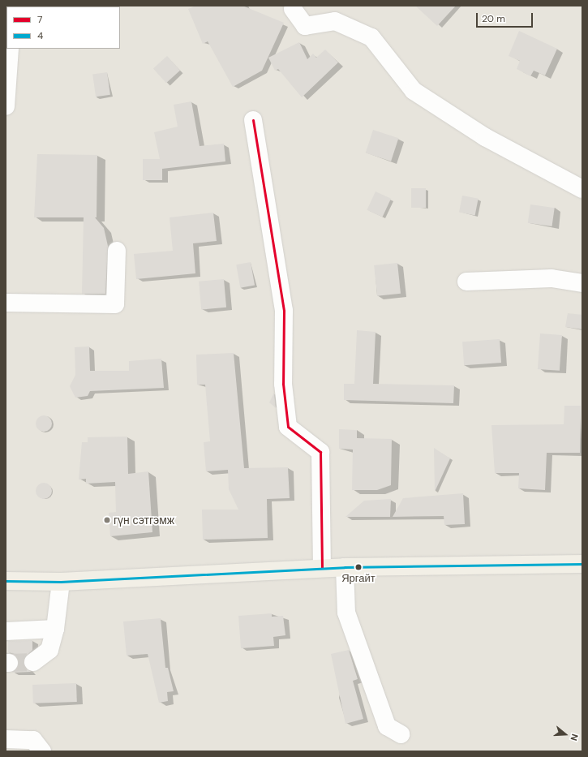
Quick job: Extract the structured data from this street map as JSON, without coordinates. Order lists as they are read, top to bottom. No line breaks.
{"places":["гүн сэтгэмж","Яргайт"],"lines":["transit line 7","transit line 4"],"legend":["7","4"],"scale_bar":"20 m","north":"right"}
